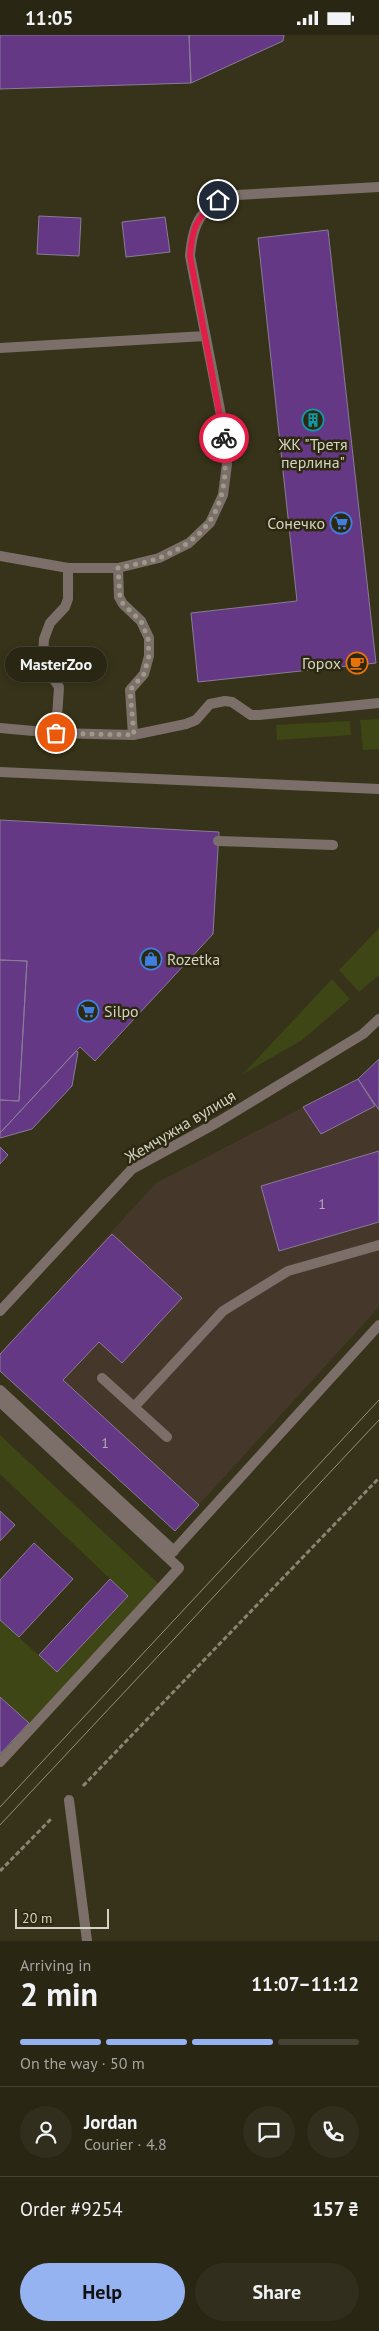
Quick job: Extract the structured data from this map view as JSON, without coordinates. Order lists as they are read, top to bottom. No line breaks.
{"streets":{"street":["Жемчужна вулиця"]},"places":{"building":["ЖК \"Третя перлина\""],"supermarket":["Сонечко","Silpo"],"cafe":["Горох"],"other":["MasterZoo"],"shop":["Rozetka"]},"house_numbers":["1","1"],"scale_bar":"20 m","page":{"status":"11:05","bubble":"MasterZoo","scale":"20 m","heading":["2 min","Arriving in","11:07–11:12"],"panel":["Jordan","Courier · 4.8","Order #9254","157 ₴"],"bar":"On the way · 50 m","buttons":["Help","Share"]}}
